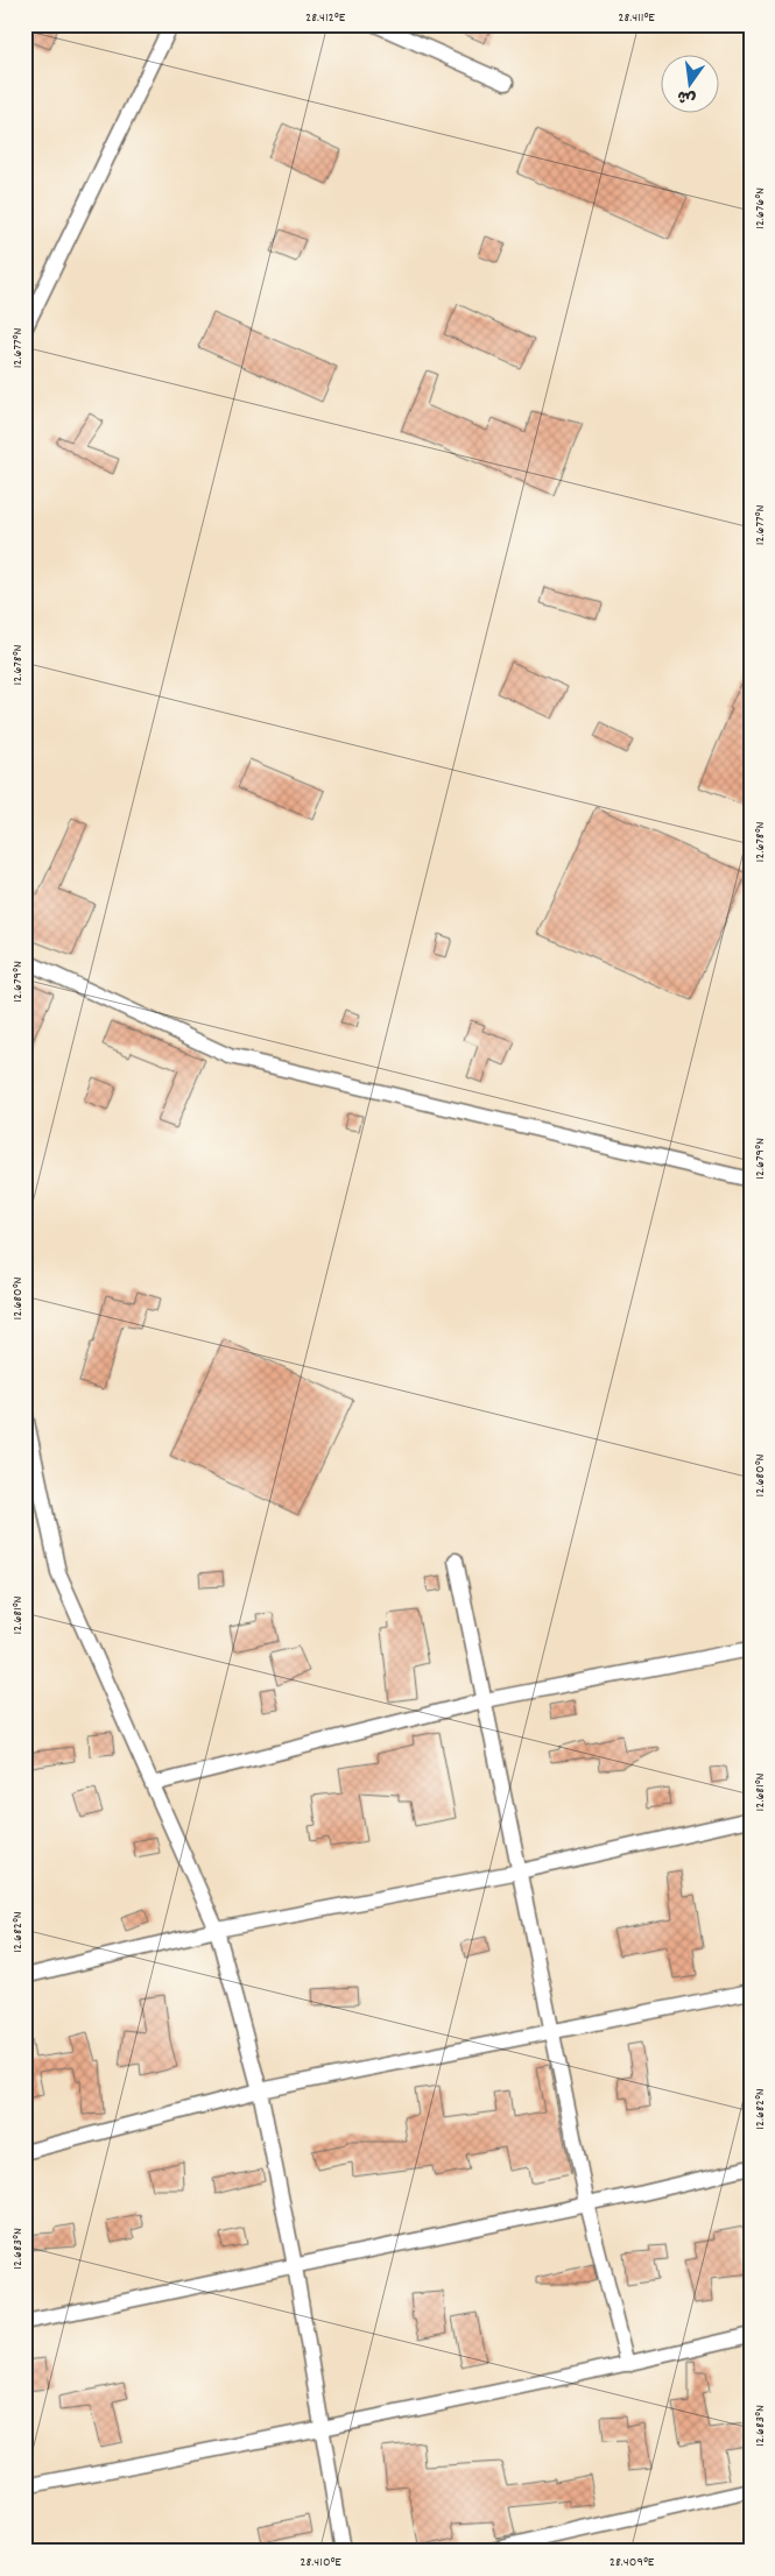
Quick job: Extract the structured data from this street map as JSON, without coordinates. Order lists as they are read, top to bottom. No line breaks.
{"north":"bottom","coordinates":["28.412°E","28.411°E","12.676°N","12.677°N","12.678°N","12.679°N","12.680°N","12.681°N","12.682°N","12.683°N","28.410°E","28.409°E"]}
